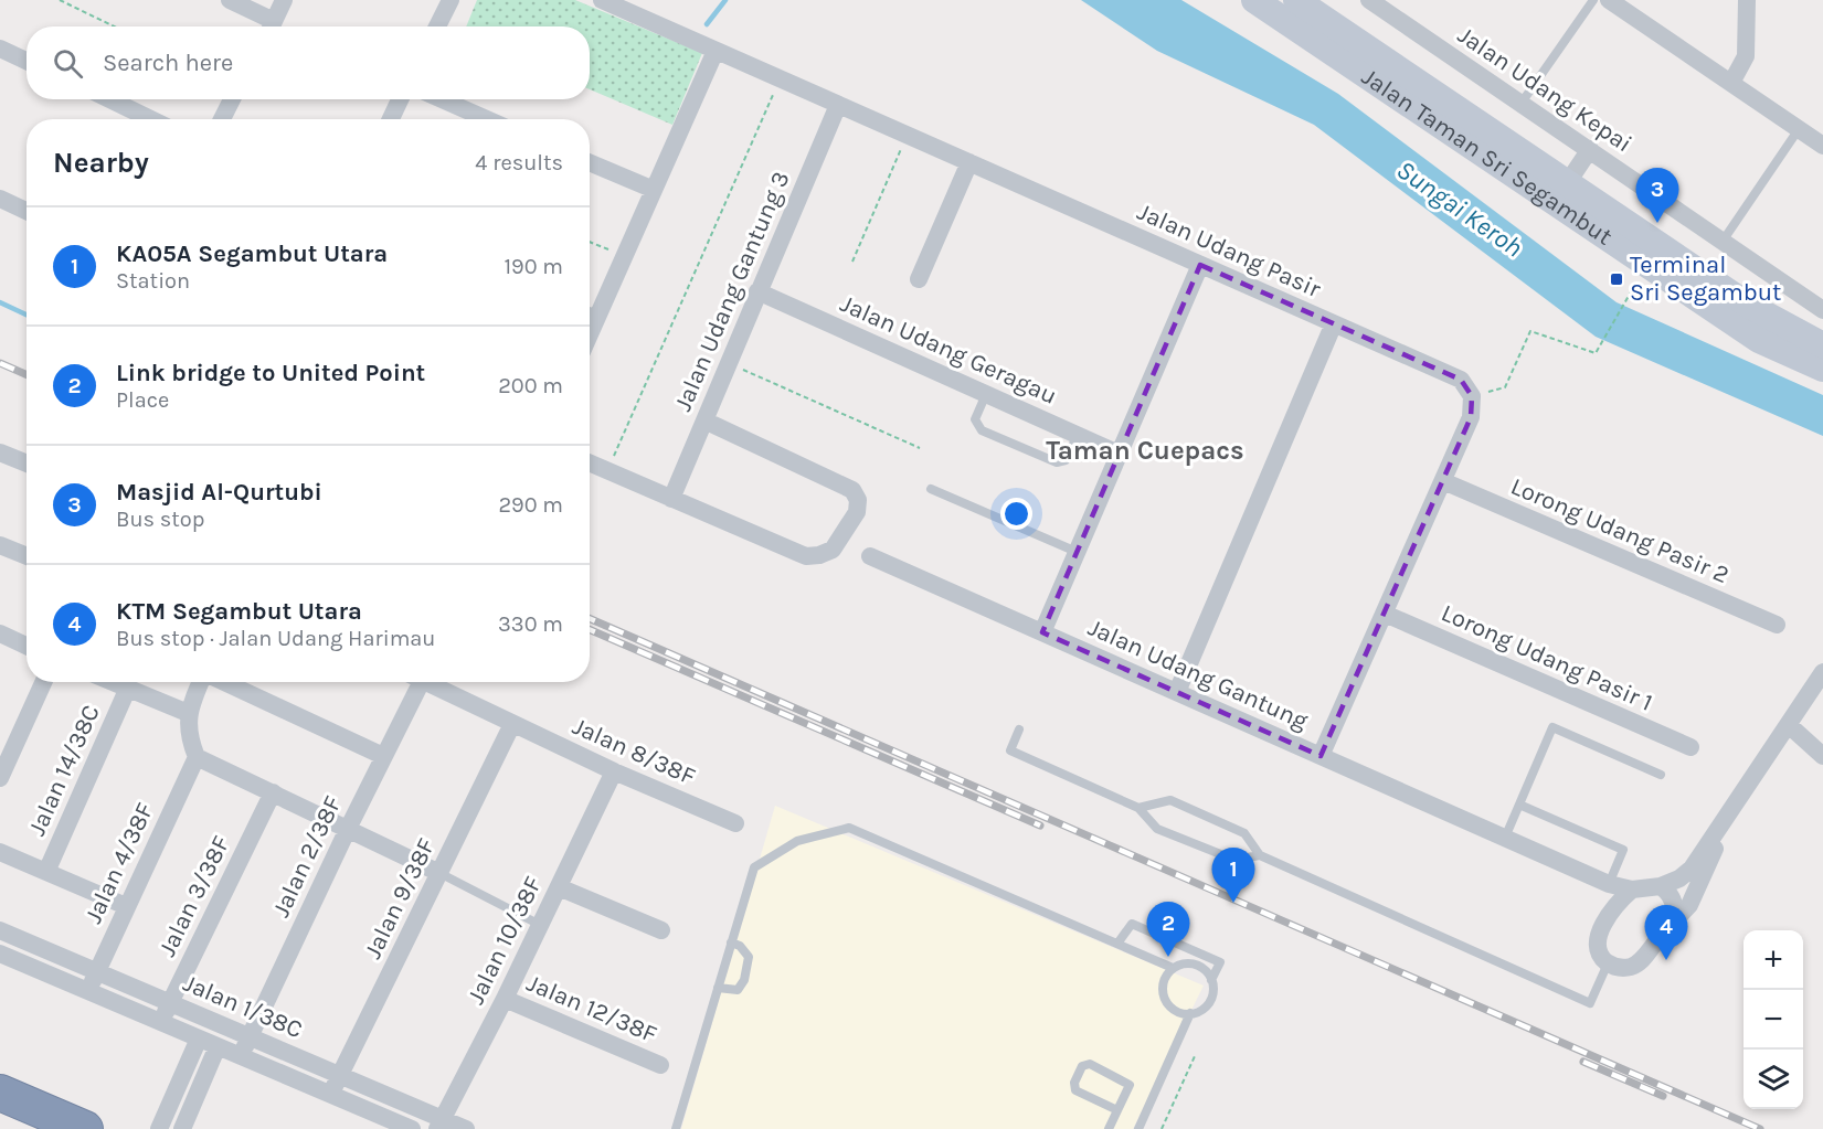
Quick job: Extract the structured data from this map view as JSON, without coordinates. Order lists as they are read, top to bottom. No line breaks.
{"streets":{"street":["Jalan Udang Kepai","Jalan Taman Sri Segambut","Jalan Udang Pasir","Jalan Udang Gantung 3","Jalan Udang Geragau","Lorong Udang Pasir 2","Lorong Udang Pasir 1","Jalan Udang Gantung","Jalan 8/38F","Jalan 14/38C","Jalan 2/38F","Jalan 4/38F","Jalan 3/38F","Jalan 9/38F","Jalan 10/38F","Jalan 1/38C","Jalan 12/38F"]},"crossings":[["Jalan Udang Pasir","Jalan Udang Gantung 3"],["Jalan Udang Gantung 3","Jalan Udang Geragau"],["Jalan 8/38F","Jalan 9/38F"],["Jalan 8/38F","Jalan 10/38F"],["Jalan 2/38F","Jalan 1/38C"],["Jalan 4/38F","Jalan 1/38C"],["Jalan 3/38F","Jalan 1/38C"],["Jalan 9/38F","Jalan 1/38C"],["Jalan 10/38F","Jalan 1/38C"],["Jalan 10/38F","Jalan 12/38F"]],"districts":["Taman Cuepacs"],"water":["Sungai Keroh"],"places":{"transit":["Terminal Sri Segambut"]},"page":{"search":"Search here","heading":["Nearby","4 results"],"pins":["3","1","2","4"],"list":[{"mark":"1","name":"KA05A Segambut Utara","note":"Station","value":"190 m"},{"mark":"2","name":"Link bridge to United Point","note":"Place","value":"200 m"},{"mark":"3","name":"Masjid Al-Qurtubi","note":"Bus stop","value":"290 m"},{"mark":"4","name":"KTM Segambut Utara","note":"Bus stop · Jalan Udang Harimau","value":"330 m"}],"map_buttons":["+","−"]}}
